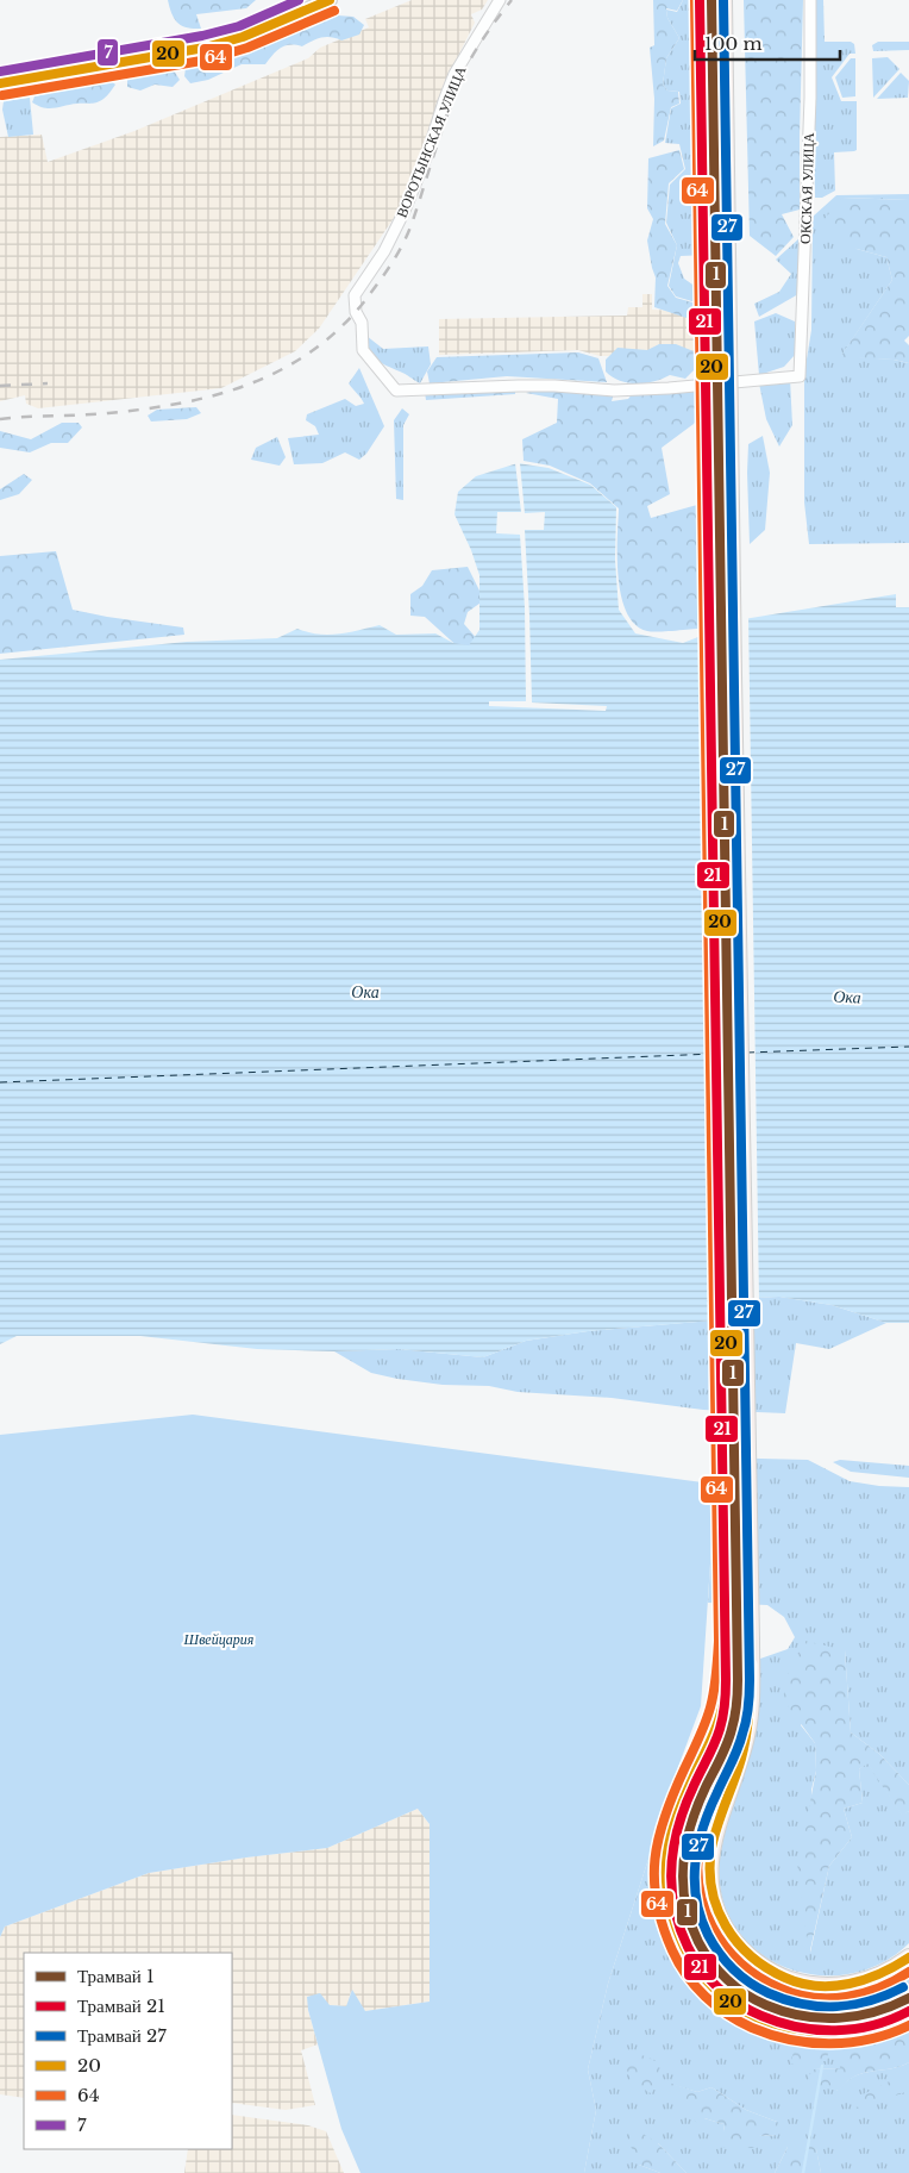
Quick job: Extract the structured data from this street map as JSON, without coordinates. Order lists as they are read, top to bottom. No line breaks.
{"streets":{"street":["ВОРОТЫНСКАЯ УЛИЦА","ОКСКАЯ УЛИЦА"]},"crossings":[["ВОРОТЫНСКАЯ УЛИЦА","ОКСКАЯ УЛИЦА"]],"water":["Ока"],"parks":["Швейцария"],"lines":["tram line 1","tram line 21","tram line 27","transit line 20","transit line 64","transit line 7"],"legend":["Трамвай 1","Трамвай 21","Трамвай 27","20","64","7"],"scale_bar":"100 m"}
